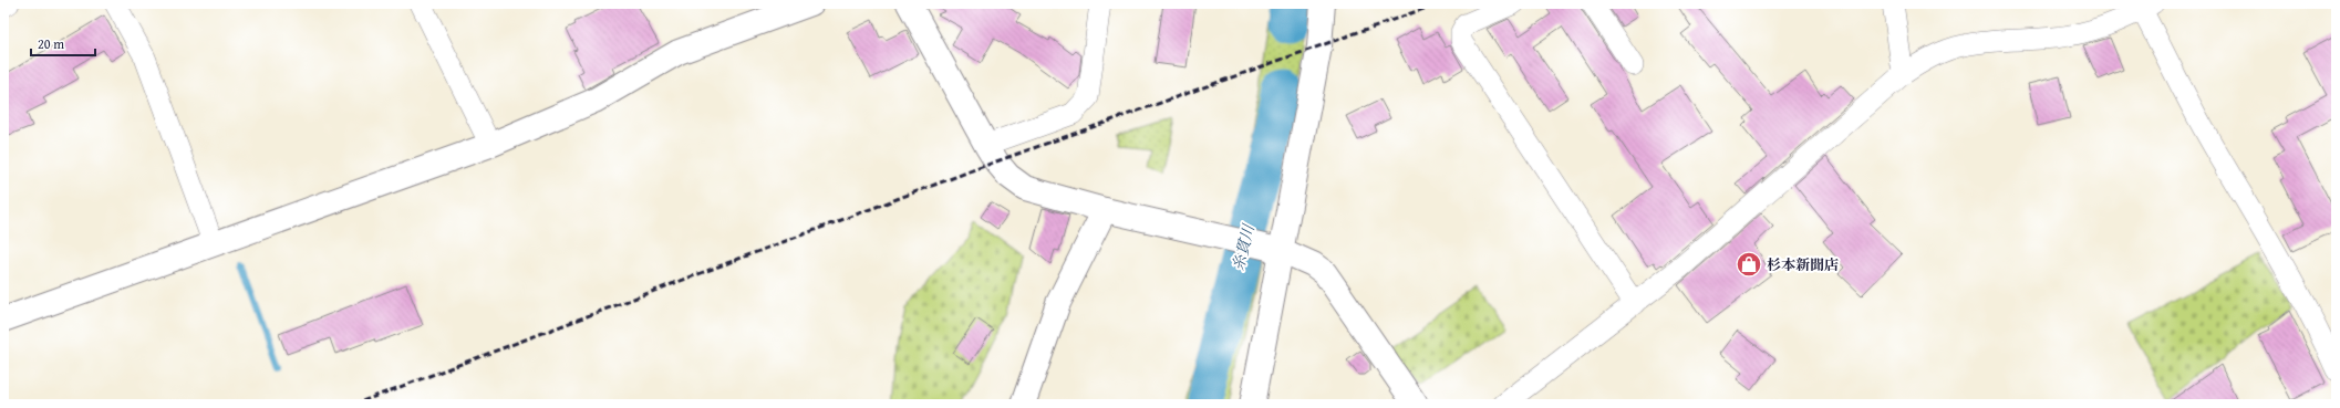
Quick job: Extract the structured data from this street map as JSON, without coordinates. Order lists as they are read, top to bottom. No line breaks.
{"water":["糸貫川"],"places":{"shop":["杉本新聞店"]},"scale_bar":"20 m"}
